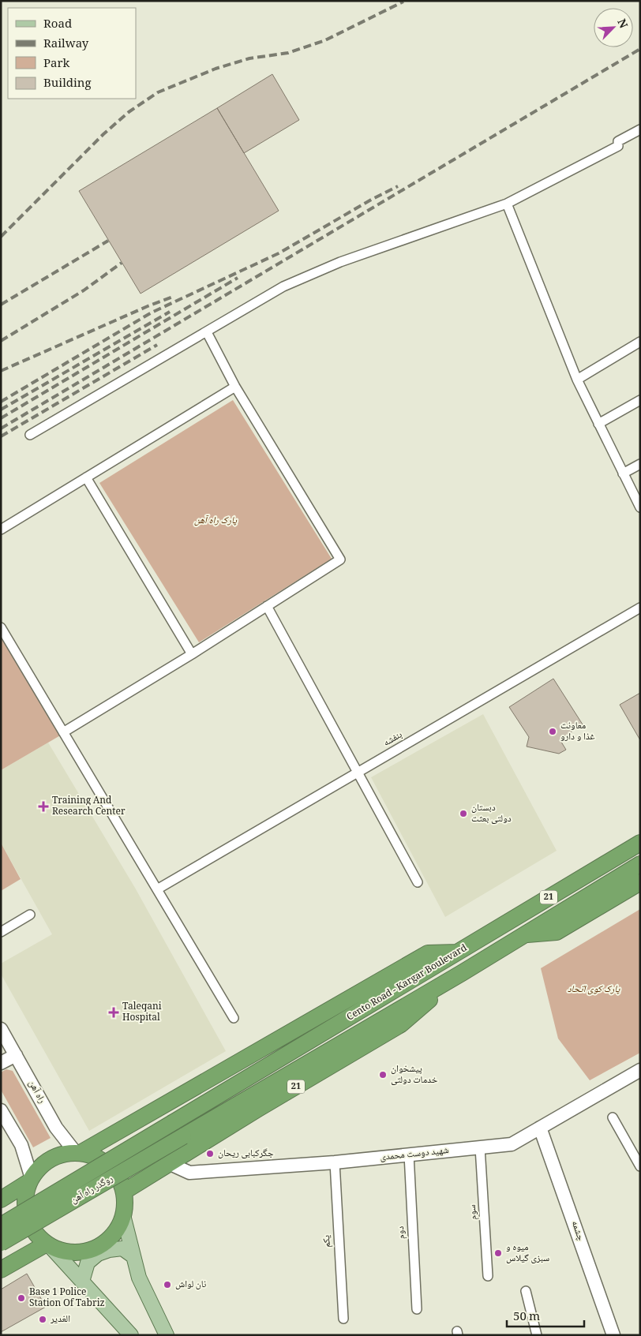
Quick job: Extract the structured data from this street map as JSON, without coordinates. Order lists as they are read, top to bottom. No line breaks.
{"streets":{"highway":["21","Cento Road - Kargar Boulevard","روگذر راه آهن"],"main road":["راه آهن","شهید دوست محمدی","چشمه"],"street":["بنفشه","سوم","دوم","یکم"]},"crossings":[["21","Cento Road - Kargar Boulevard"],["21","راه آهن"],["21","شهید دوست محمدی"],["Cento Road - Kargar Boulevard","روگذر راه آهن"],["شهید دوست محمدی","سوم"],["شهید دوست محمدی","چشمه"],["شهید دوست محمدی","دوم"],["شهید دوست محمدی","یکم"]],"parks":["پارک راه آهن","پارک کوی اتحاد"],"places":{"other":["معاونت غذا و دارو","دبستان دولتی بعثت","پیشخوان خدمات دولتی","جگرکبابی ریحان","میوه و سبزی گیلاس","نان لواش","Base 1 Police Station Of Tabriz","الغدیر"],"health":["Training And Research Center","Taleqani Hospital"]},"legend":["Road","Railway","Park","Building"],"scale_bar":"50 m","north":"top right"}
